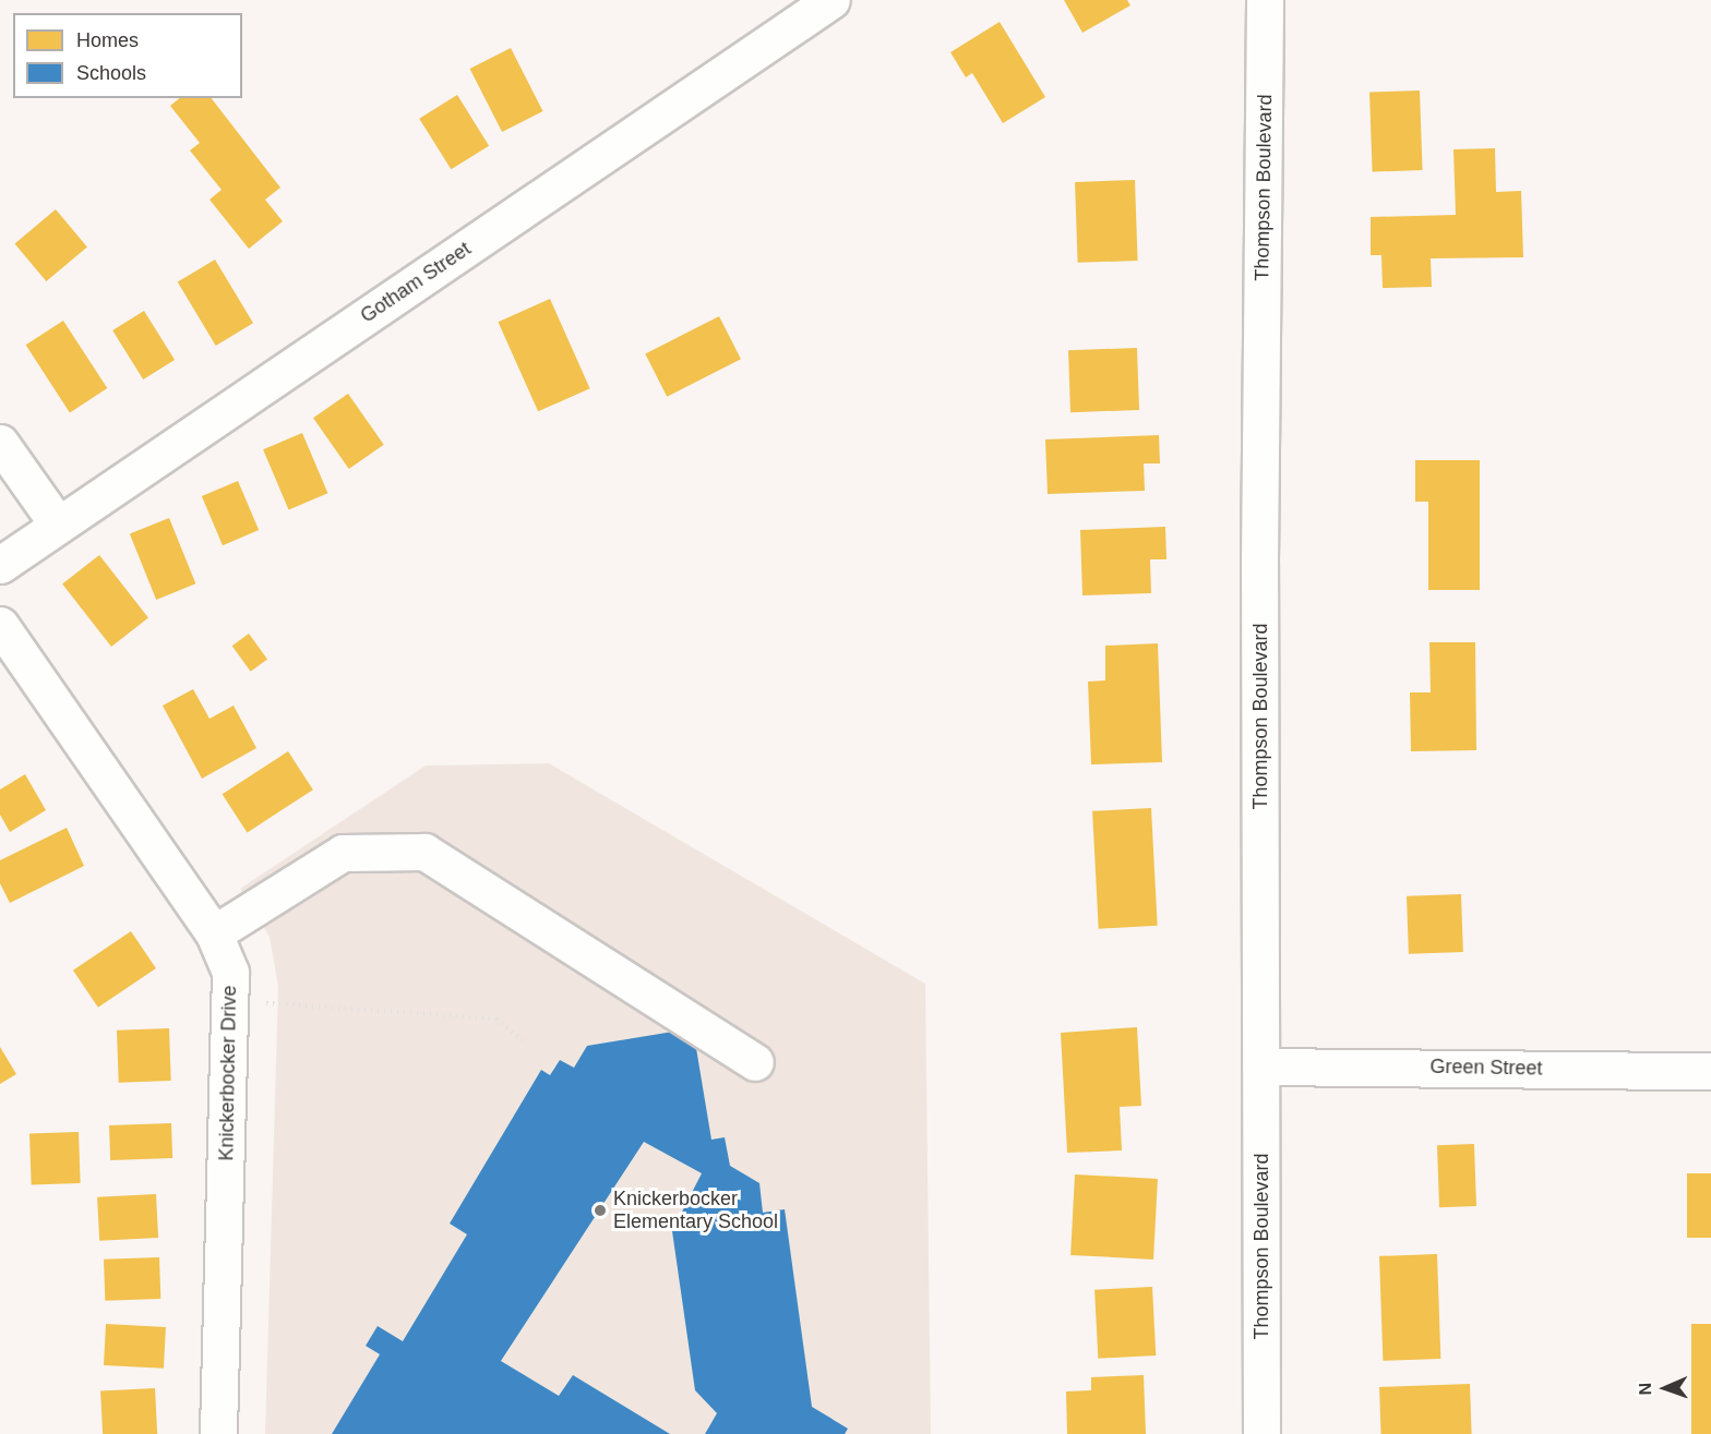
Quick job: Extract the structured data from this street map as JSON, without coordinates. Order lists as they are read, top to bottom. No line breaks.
{"streets":{"street":["Thompson Boulevard","Gotham Street","Green Street","Knickerbocker Drive"]},"crossings":[["Thompson Boulevard","Green Street"]],"places":["Knickerbocker Elementary School"],"legend":["Homes","Schools"],"north":"left"}
